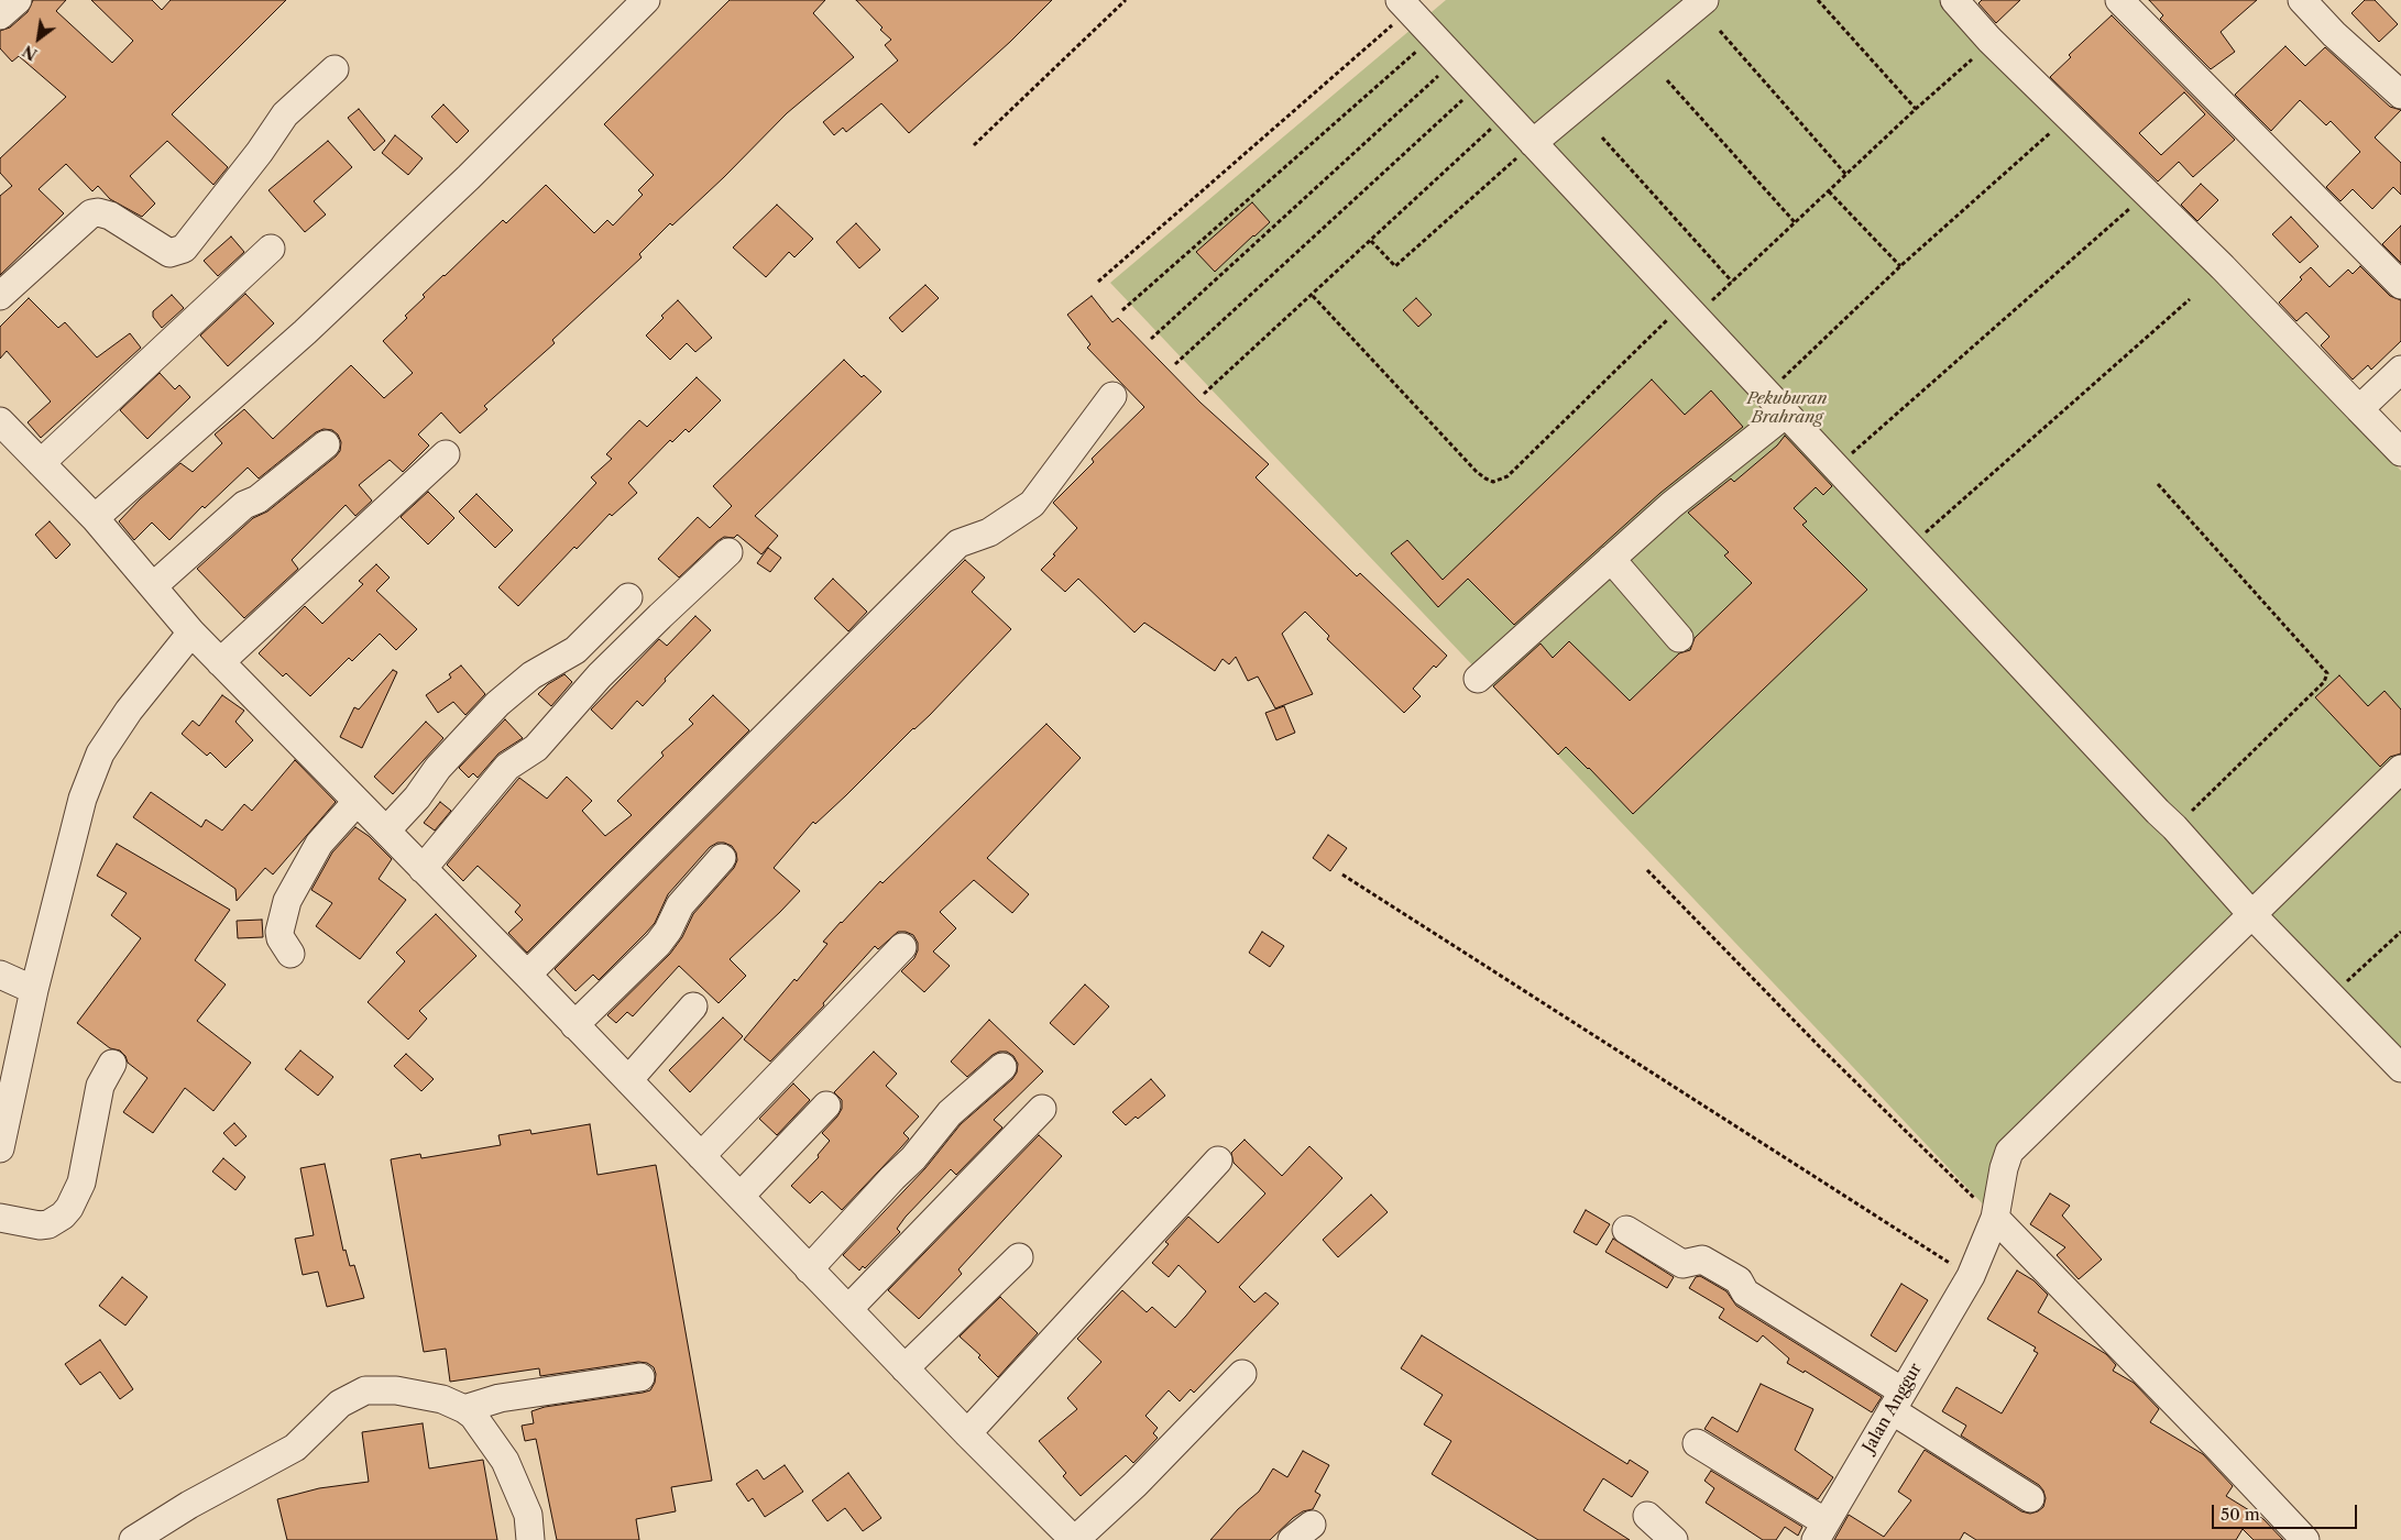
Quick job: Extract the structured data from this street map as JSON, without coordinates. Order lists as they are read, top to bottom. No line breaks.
{"streets":{"street":["Jalan Anggur"]},"parks":["Pekuburan Brahrang"],"scale_bar":"50 m","north":"bottom left"}
